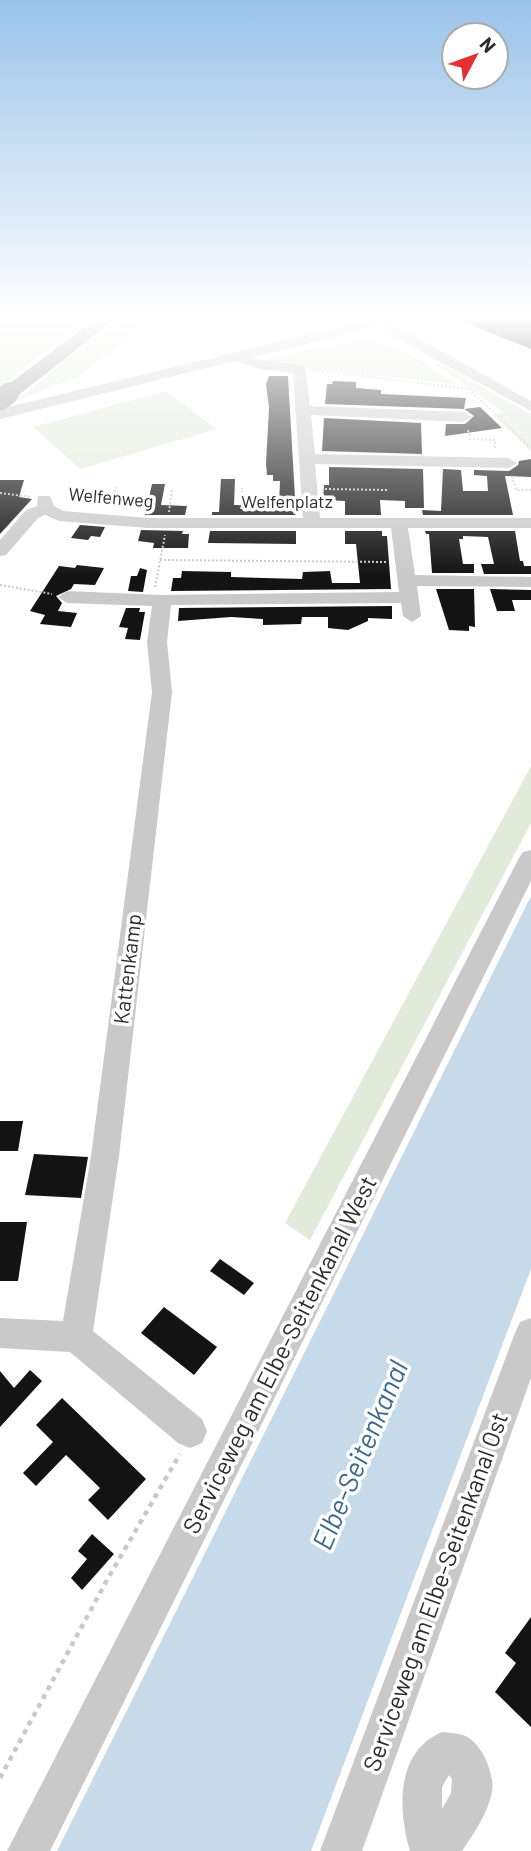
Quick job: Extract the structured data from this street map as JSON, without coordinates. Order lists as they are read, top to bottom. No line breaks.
{"streets":{"street":["Welfenweg","Welfenplatz","Kattenkamp","Serviceweg am Elbe-Seitenkanal West","Serviceweg am Elbe-Seitenkanal Ost"]},"crossings":[["Welfenweg","Welfenplatz"]],"water":["Elbe-Seitenkanal"],"north":"top right"}
